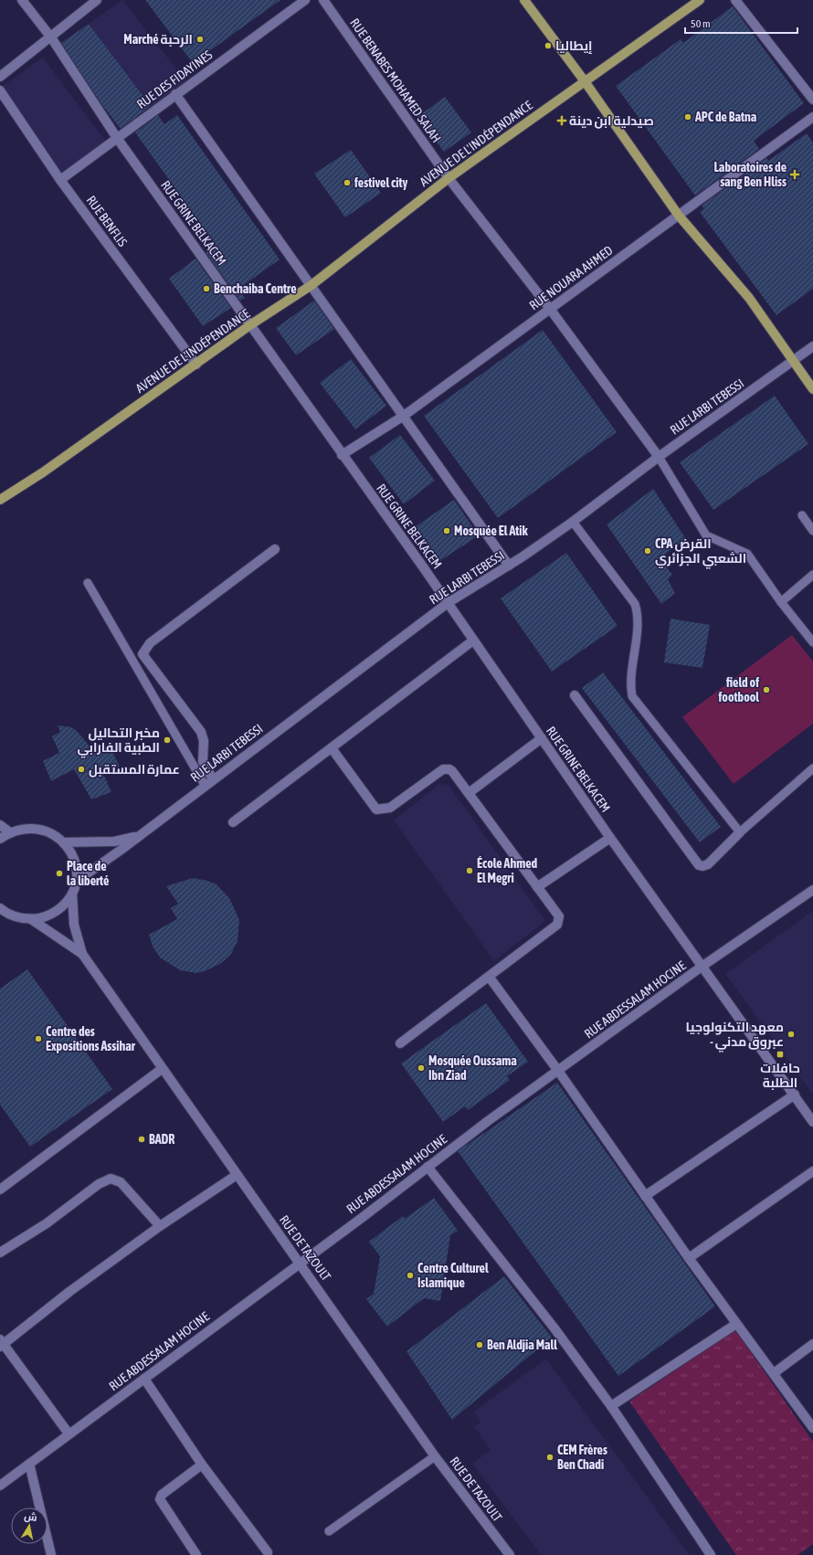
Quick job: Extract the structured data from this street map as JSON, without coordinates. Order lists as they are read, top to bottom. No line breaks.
{"streets":{"main road":["AVENUE DE L'INDÉPENDANCE"],"street":["RUE DES FIDAYINES","RUE BENABES MOHAMED SALAH","RUE BENFLIS","RUE GRINE BELKACEM","RUE NOUARA AHMED","RUE LARBI TEBESSI","RUE ABDESSALAM HOCINE","RUE DE TAZOULT"]},"crossings":[["RUE DES FIDAYINES","RUE BENFLIS"],["RUE DES FIDAYINES","RUE GRINE BELKACEM"],["RUE BENABES MOHAMED SALAH","AVENUE DE L'INDÉPENDANCE"],["RUE BENABES MOHAMED SALAH","RUE NOUARA AHMED"],["RUE BENABES MOHAMED SALAH","RUE LARBI TEBESSI"],["AVENUE DE L'INDÉPENDANCE","RUE BENFLIS"],["AVENUE DE L'INDÉPENDANCE","RUE GRINE BELKACEM"],["RUE GRINE BELKACEM","RUE NOUARA AHMED"],["RUE GRINE BELKACEM","RUE LARBI TEBESSI"],["RUE GRINE BELKACEM","RUE ABDESSALAM HOCINE"],["RUE ABDESSALAM HOCINE","RUE DE TAZOULT"]],"places":{"other":["Marché الرحبة","إيطاليا","APC de Batna","festivel city","Benchaiba Centre","Mosquée El Atik","CPA القرض الشعبي الجزائري","field of footbool","مخبر التحاليل الطبية الفارابي","عمارة المستقبل","École Ahmed El Megri","Place de la liberté","معهد التكنولوجيا - عبروق مدني","Centre des Expositions Assihar","Mosquée Oussama Ibn Ziad","BADR","Centre Culturel Islamique","Ben Aldjia Mall","CEM Frères Ben Chadi"],"health":["صيدلية ابن دينة","Laboratoires de sang Ben Hliss"],"transit":["حافلات الطلبة"]},"scale_bar":"50 m","north":"top"}
